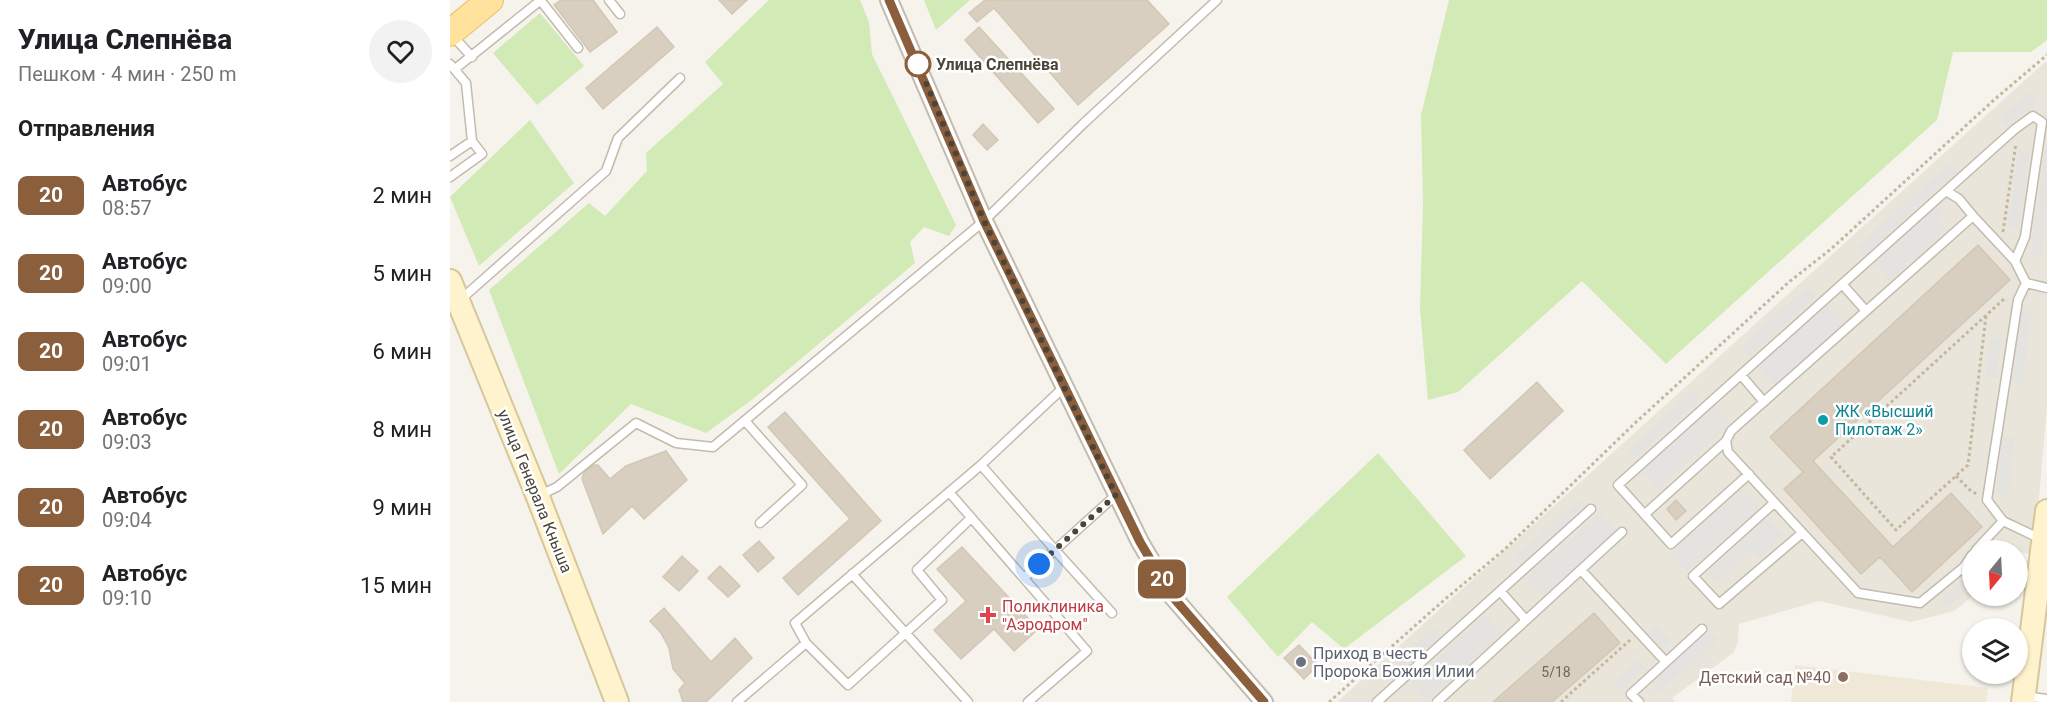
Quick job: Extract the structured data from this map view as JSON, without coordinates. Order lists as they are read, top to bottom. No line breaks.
{"streets":{"street":["улица Генерала Кныша"]},"places":{"other":["Улица Слепнёва","ЖК «Высший Пилотаж 2»","Приход в честь Пророка Божия Илии","Детский сад №40"],"health":["Поликлиника \"Аэродром\""]},"lines":["bus line 20"],"house_numbers":["5/18"],"north":"bottom","page":{"heading":[["Улица Слепнёва","Пешком · 4 мин · 250 m"],"Отправления"],"on_map":"20","list":[{"mark":"20","name":"Автобус","note":"08:57","value":"2 мин"},{"mark":"20","name":"Автобус","note":"09:00","value":"5 мин"},{"mark":"20","name":"Автобус","note":"09:01","value":"6 мин"},{"mark":"20","name":"Автобус","note":"09:03","value":"8 мин"},{"mark":"20","name":"Автобус","note":"09:04","value":"9 мин"},{"mark":"20","name":"Автобус","note":"09:10","value":"15 мин"}]}}
